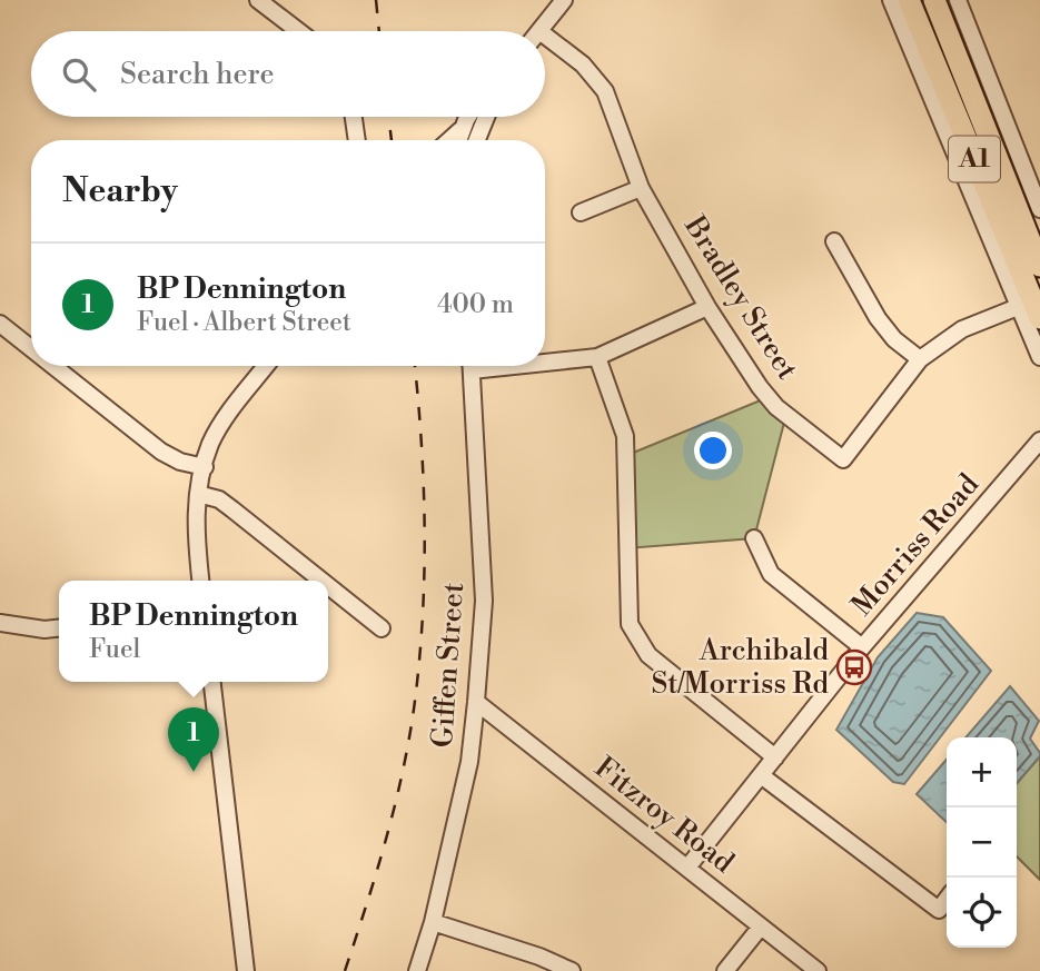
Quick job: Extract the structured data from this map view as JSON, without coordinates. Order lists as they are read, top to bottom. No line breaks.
{"streets":{"highway":["A1"],"street":["Bradley Street","Morriss Road","Giffen Street","Fitzroy Road"]},"crossings":[["Morriss Road","Fitzroy Road"],["Giffen Street","Fitzroy Road"]],"places":{"bus stop":["Archibald St/Morriss Rd"]},"page":{"search":"Search here","heading":"Nearby","list":[{"mark":"1","name":"BP Dennington","note":"Fuel · Albert Street","value":"400 m"}],"popup":["BP Dennington","Fuel"],"pins":"1","map_buttons":["+","−"]}}
